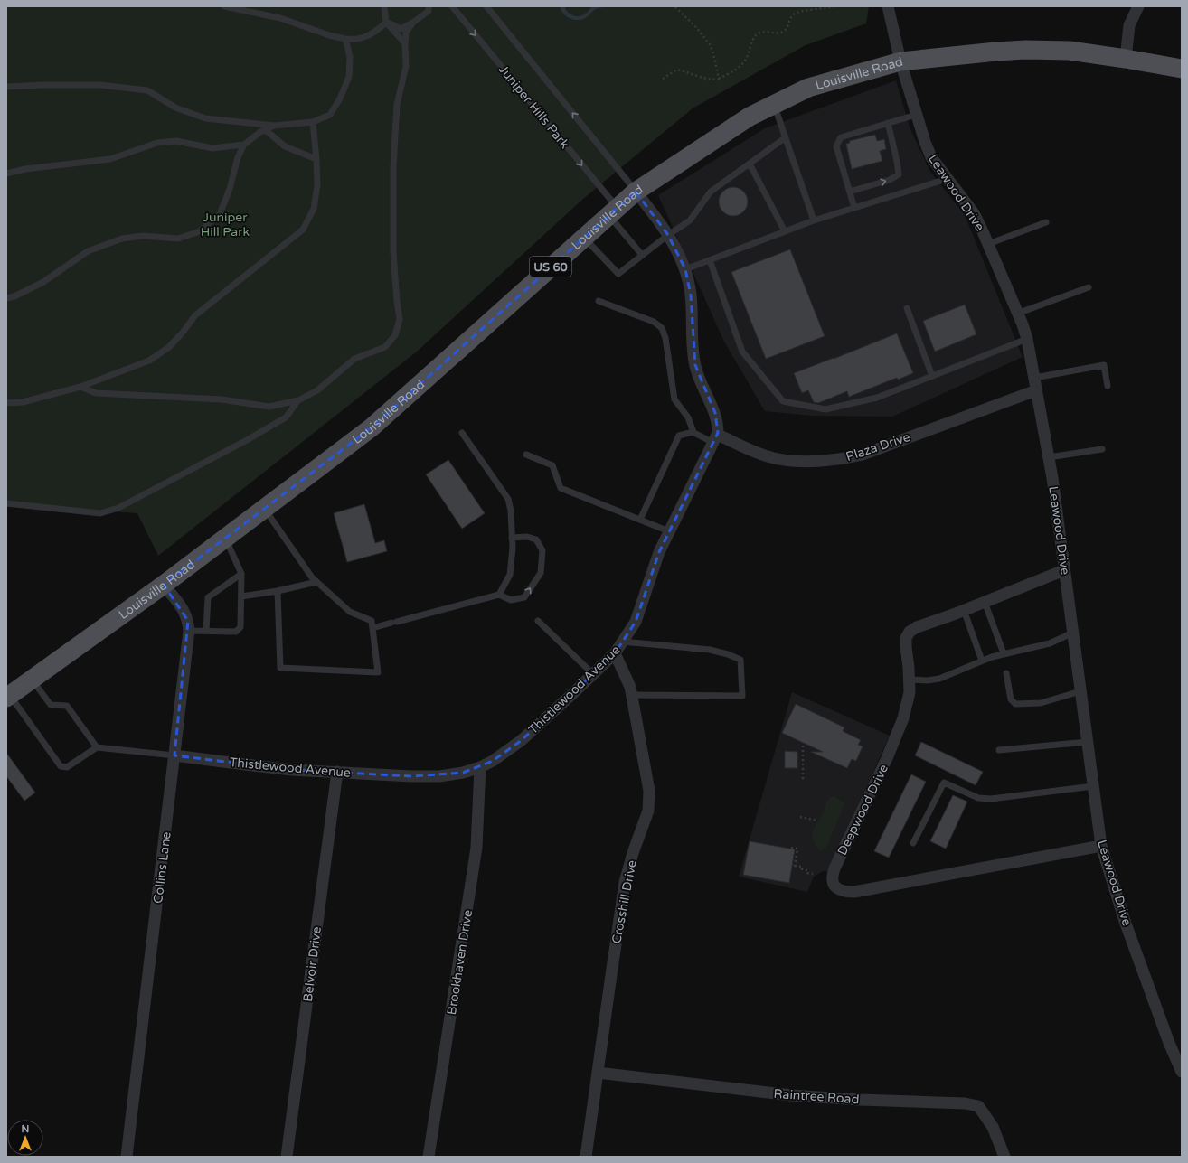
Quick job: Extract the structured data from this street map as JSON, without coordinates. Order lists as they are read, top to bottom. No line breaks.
{"streets":{"main road":["Louisville Road","US 60"],"street":["Leawood Drive","Plaza Drive","Thistlewood Avenue","Deepwood Drive","Collins Lane","Crosshill Drive","Brookhaven Drive","Belvoir Drive","Raintree Road"],"lane":["Juniper Hills Park"]},"crossings":[["Louisville Road","Juniper Hills Park"],["Louisville Road","Leawood Drive"],["Louisville Road","Collins Lane"],["Leawood Drive","Plaza Drive"],["Leawood Drive","Deepwood Drive"],["Plaza Drive","Thistlewood Avenue"],["Thistlewood Avenue","Collins Lane"],["Thistlewood Avenue","Crosshill Drive"],["Thistlewood Avenue","Brookhaven Drive"],["Thistlewood Avenue","Belvoir Drive"],["Crosshill Drive","Raintree Road"]],"parks":["Juniper Hill Park"],"north":"top"}
